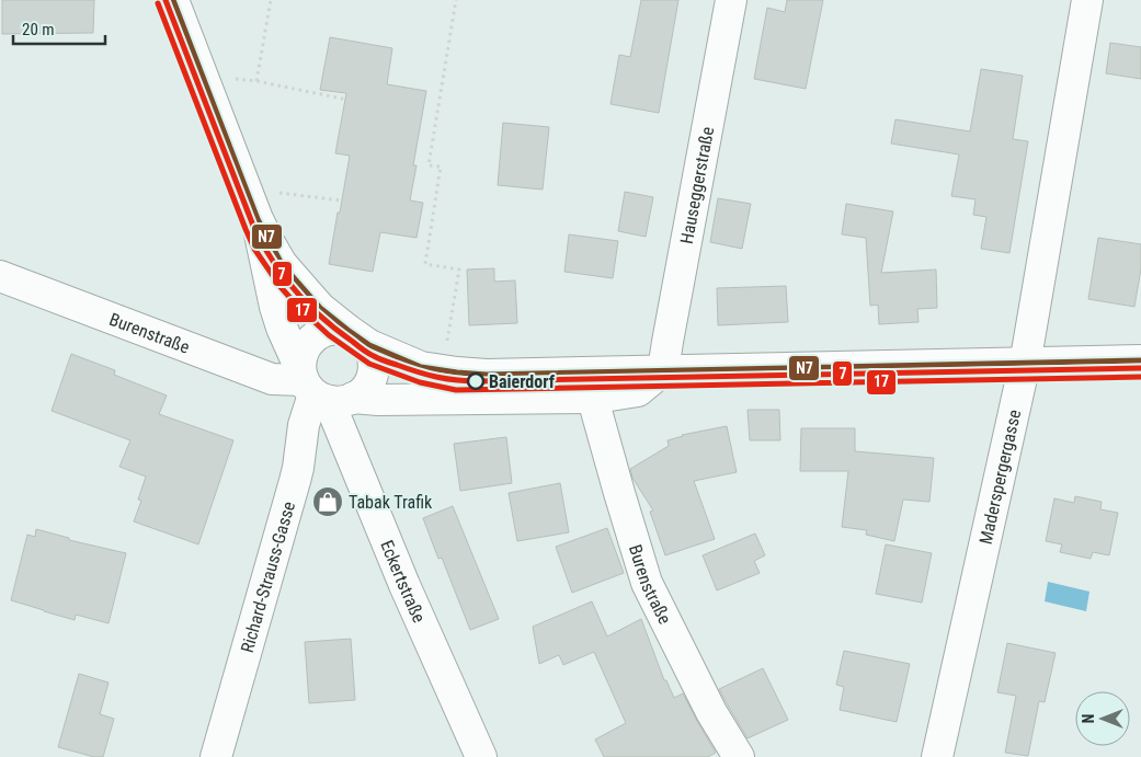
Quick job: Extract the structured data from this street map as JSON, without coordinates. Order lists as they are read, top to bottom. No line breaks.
{"streets":{"street":["Hauseggerstraße","Burenstraße","Maderspergergasse","Richard-Strauss-Gasse","Eckertstraße"]},"crossings":[["Hauseggerstraße","Burenstraße"],["Burenstraße","Maderspergergasse"],["Burenstraße","Richard-Strauss-Gasse"],["Burenstraße","Eckertstraße"],["Richard-Strauss-Gasse","Eckertstraße"]],"places":{"other":["Baierdorf"],"shop":["Tabak Trafik"]},"lines":["transit line 7","transit line N7","transit line 17"],"scale_bar":"20 m","north":"left"}
